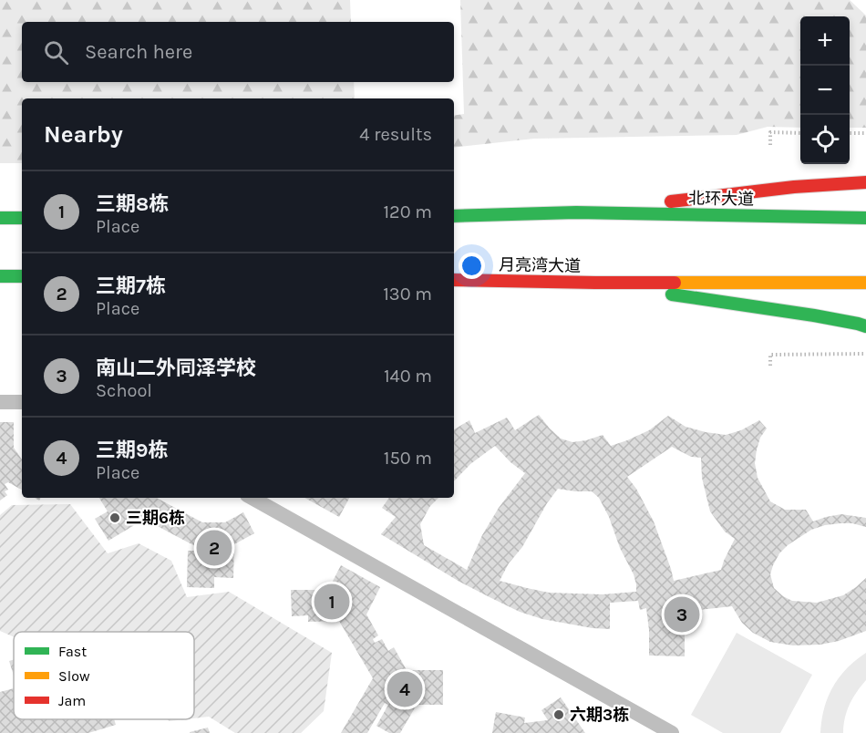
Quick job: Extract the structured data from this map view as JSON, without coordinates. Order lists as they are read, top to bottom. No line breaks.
{"streets":{"main road":["北环大道","月亮湾大道"]},"places":["三期6栋","六期3栋"],"legend":["Fast","Slow","Jam"],"page":{"map_buttons":["+","−"],"search":"Search here","heading":["Nearby","4 results"],"list":[{"mark":"1","name":"三期8栋","note":"Place","value":"120 m"},{"mark":"2","name":"三期7栋","note":"Place","value":"130 m"},{"mark":"3","name":"南山二外同泽学校","note":"School","value":"140 m"},{"mark":"4","name":"三期9栋","note":"Place","value":"150 m"}],"pins":["2","1","3","4"]}}
